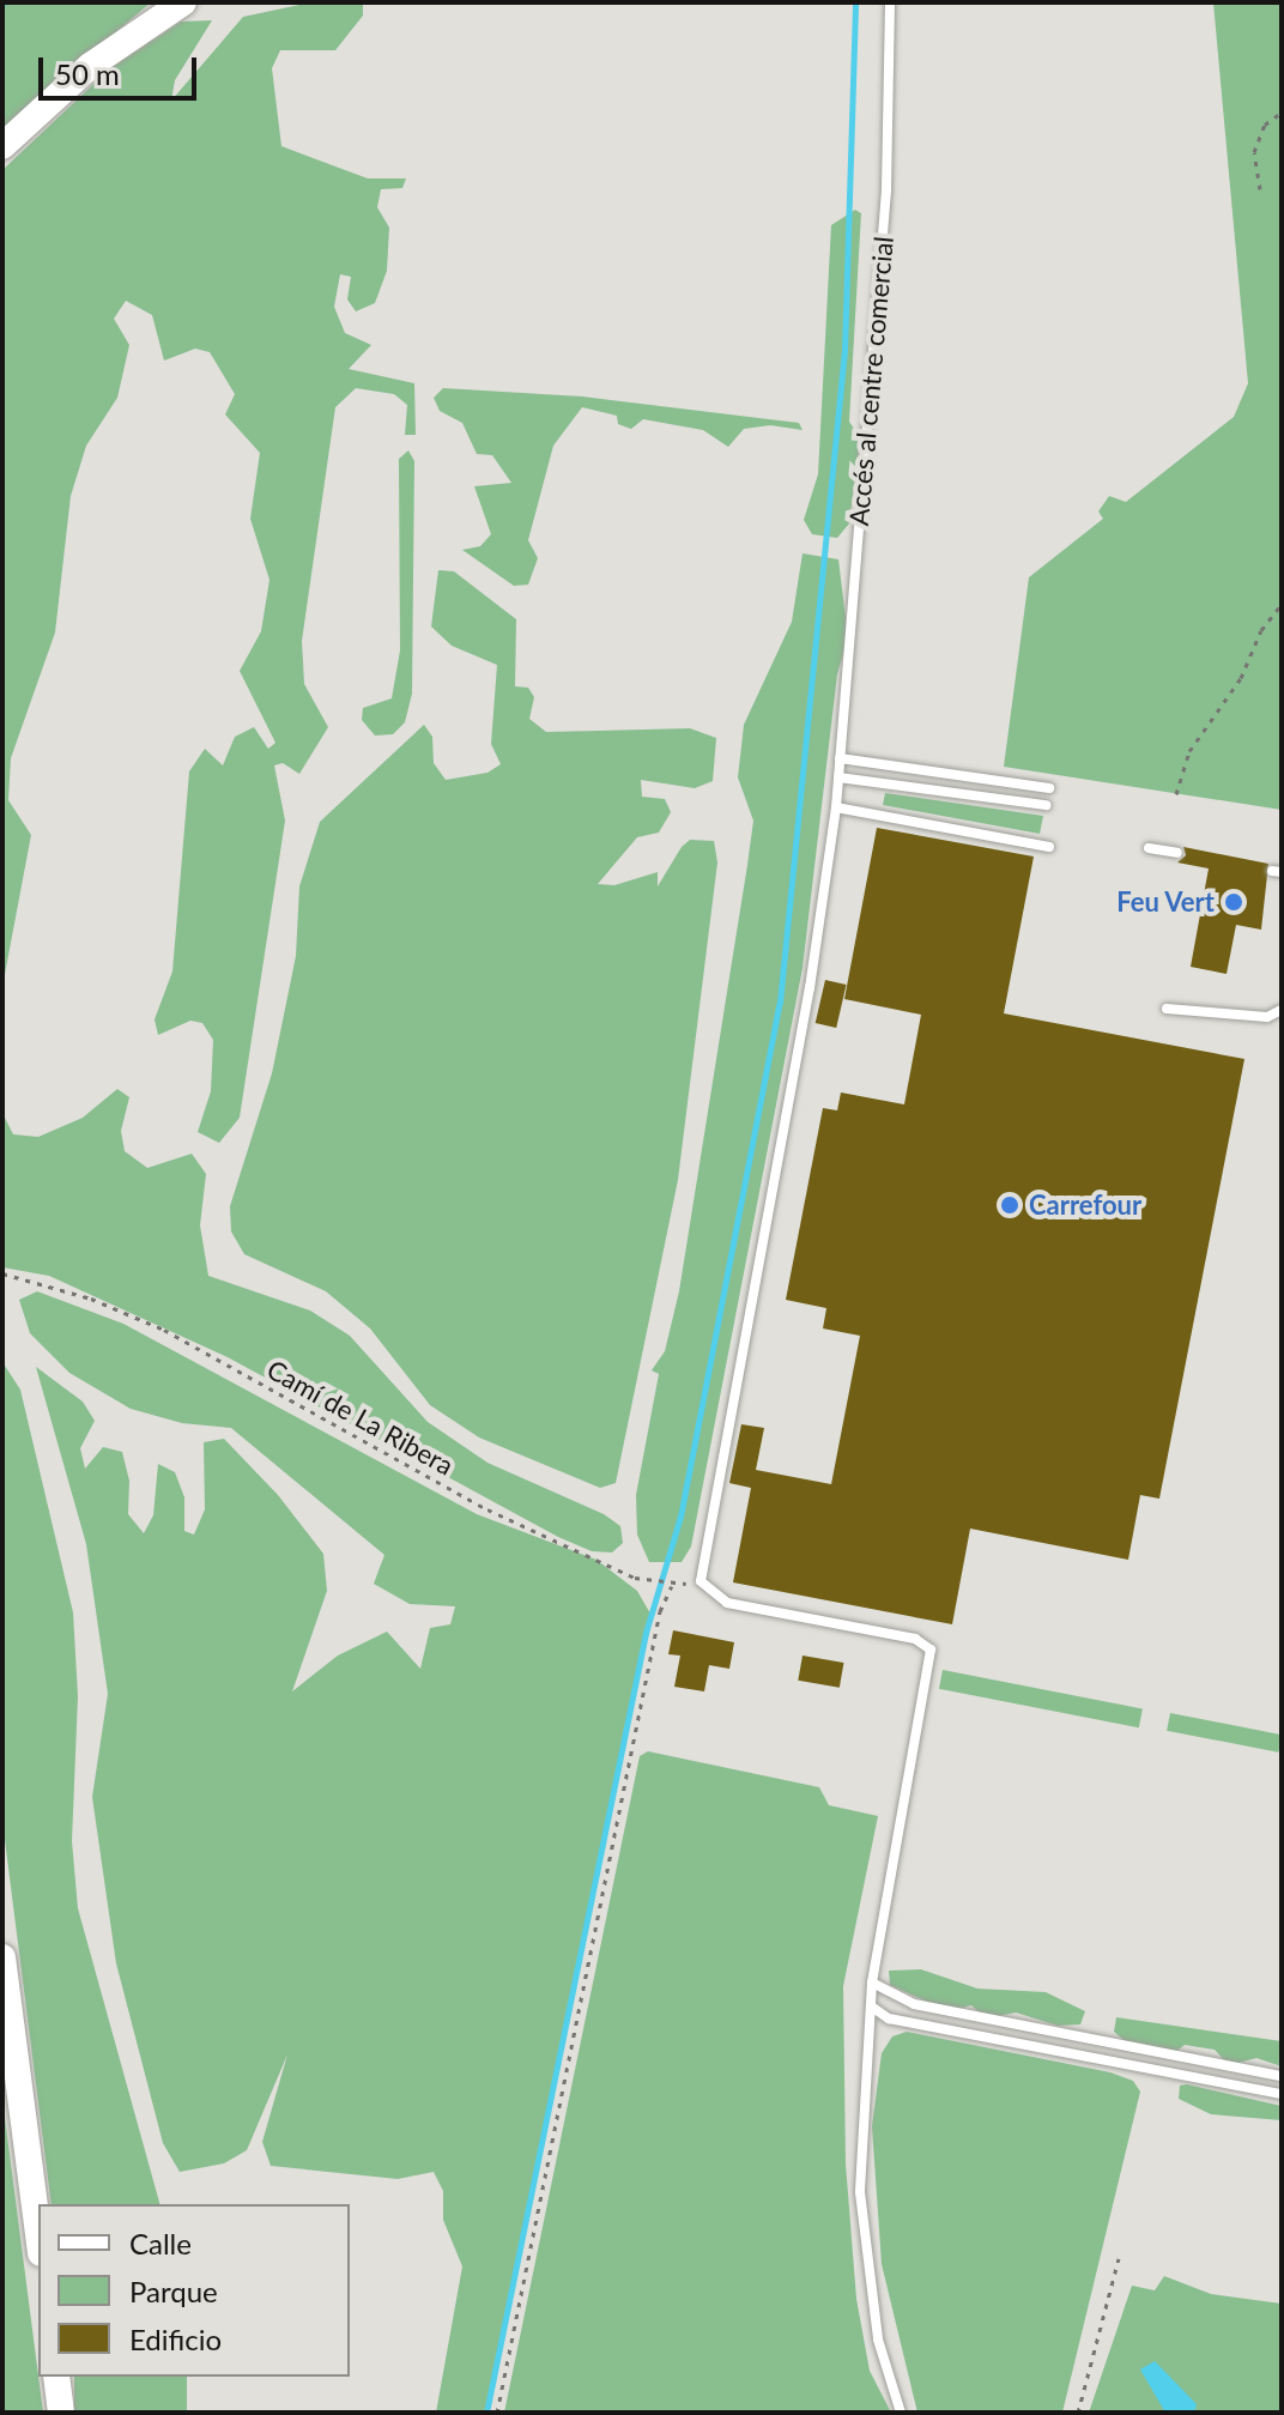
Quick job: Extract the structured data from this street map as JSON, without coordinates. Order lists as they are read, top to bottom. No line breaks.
{"streets":{"lane":["Accés al centre comercial"],"path":["Camí de La Ribera"]},"crossings":[["Accés al centre comercial","Camí de La Ribera"]],"places":["Feu Vert","Carrefour"],"legend":["Calle","Parque","Edificio"],"scale_bar":"50 m"}
